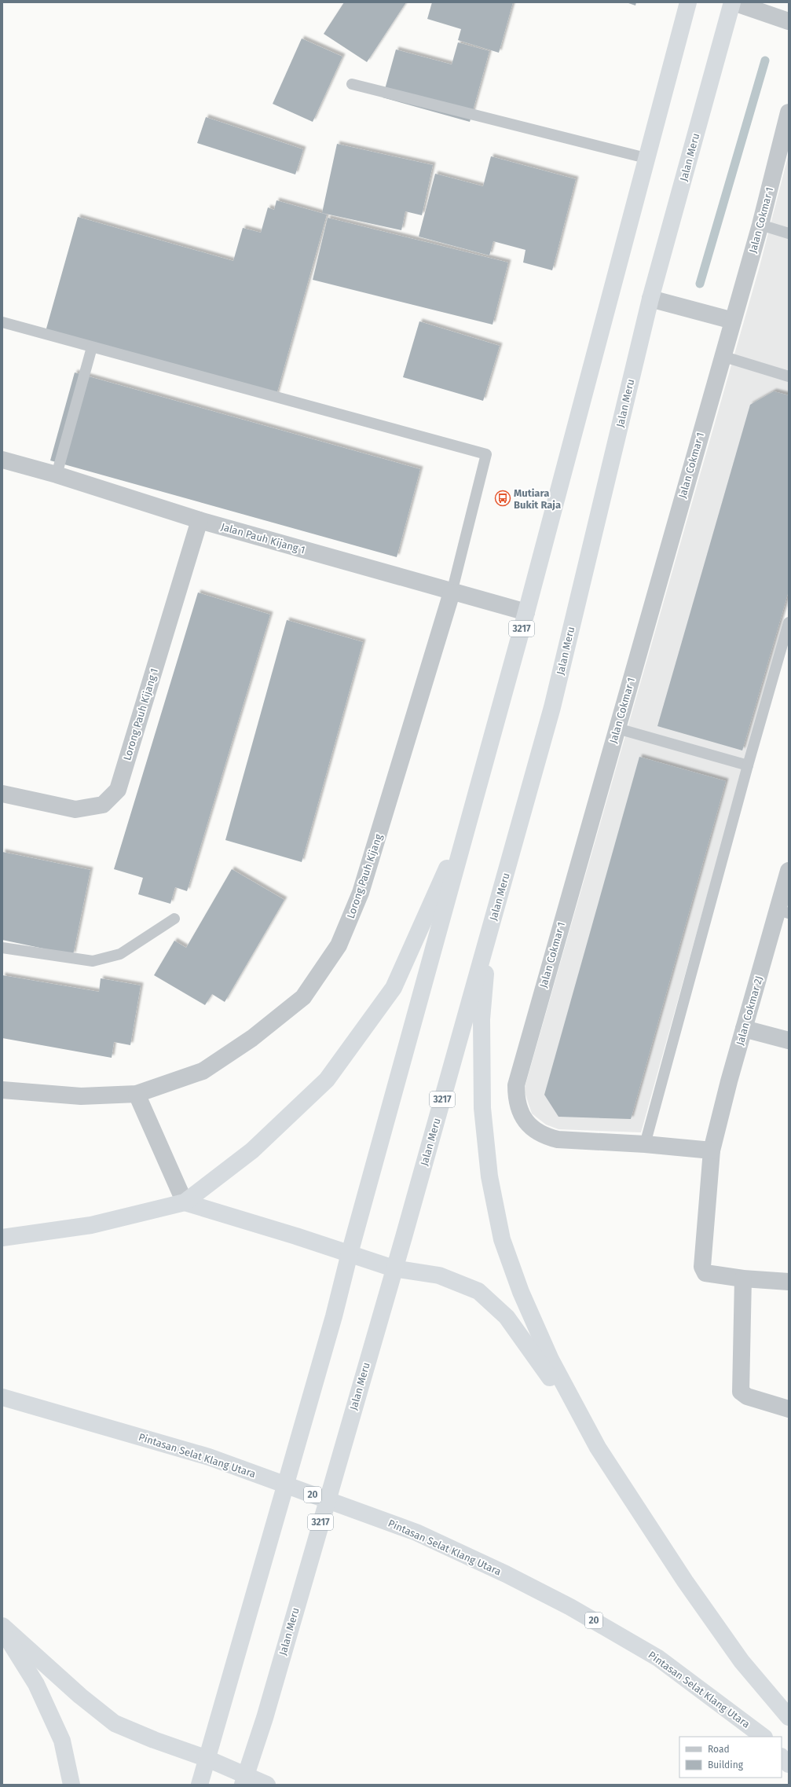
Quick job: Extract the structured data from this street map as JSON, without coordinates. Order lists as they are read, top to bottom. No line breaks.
{"streets":{"highway":["Jalan Meru","3217","Pintasan Selat Klang Utara","20"],"street":["Jalan Cokmar 1","Jalan Pauh Kijang 1","Lorong Pauh Kijang 1","Lorong Pauh Kijang","Jalan Cokmar 2J"]},"crossings":[["Jalan Cokmar 1","Jalan Cokmar 2J"],["Jalan Pauh Kijang 1","3217"],["Jalan Pauh Kijang 1","Lorong Pauh Kijang 1"],["Jalan Pauh Kijang 1","Lorong Pauh Kijang"]],"places":{"bus stop":["Mutiara Bukit Raja"]},"legend":["Road","Building"]}
